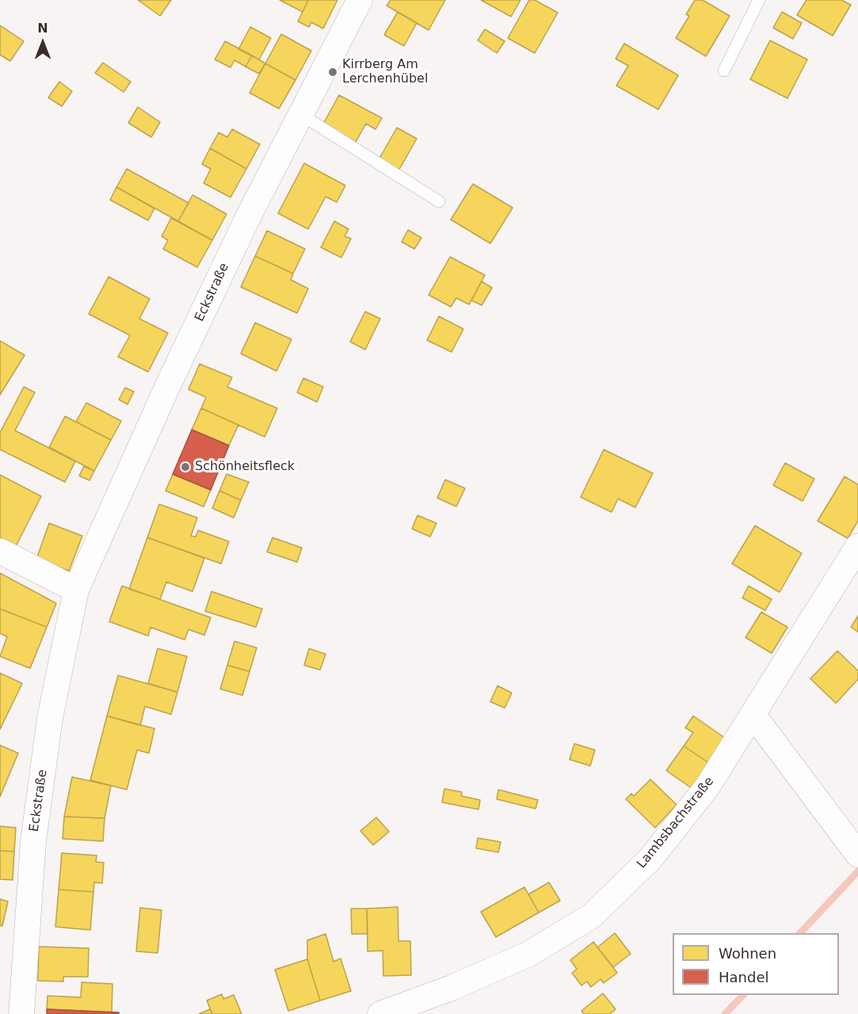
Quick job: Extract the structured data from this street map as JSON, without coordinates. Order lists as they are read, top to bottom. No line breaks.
{"streets":{"street":["Eckstraße","Lambsbachstraße"]},"places":["Kirrberg Am Lerchenhübel","Schönheitsfleck"],"legend":["Wohnen","Handel"],"north":"top"}
